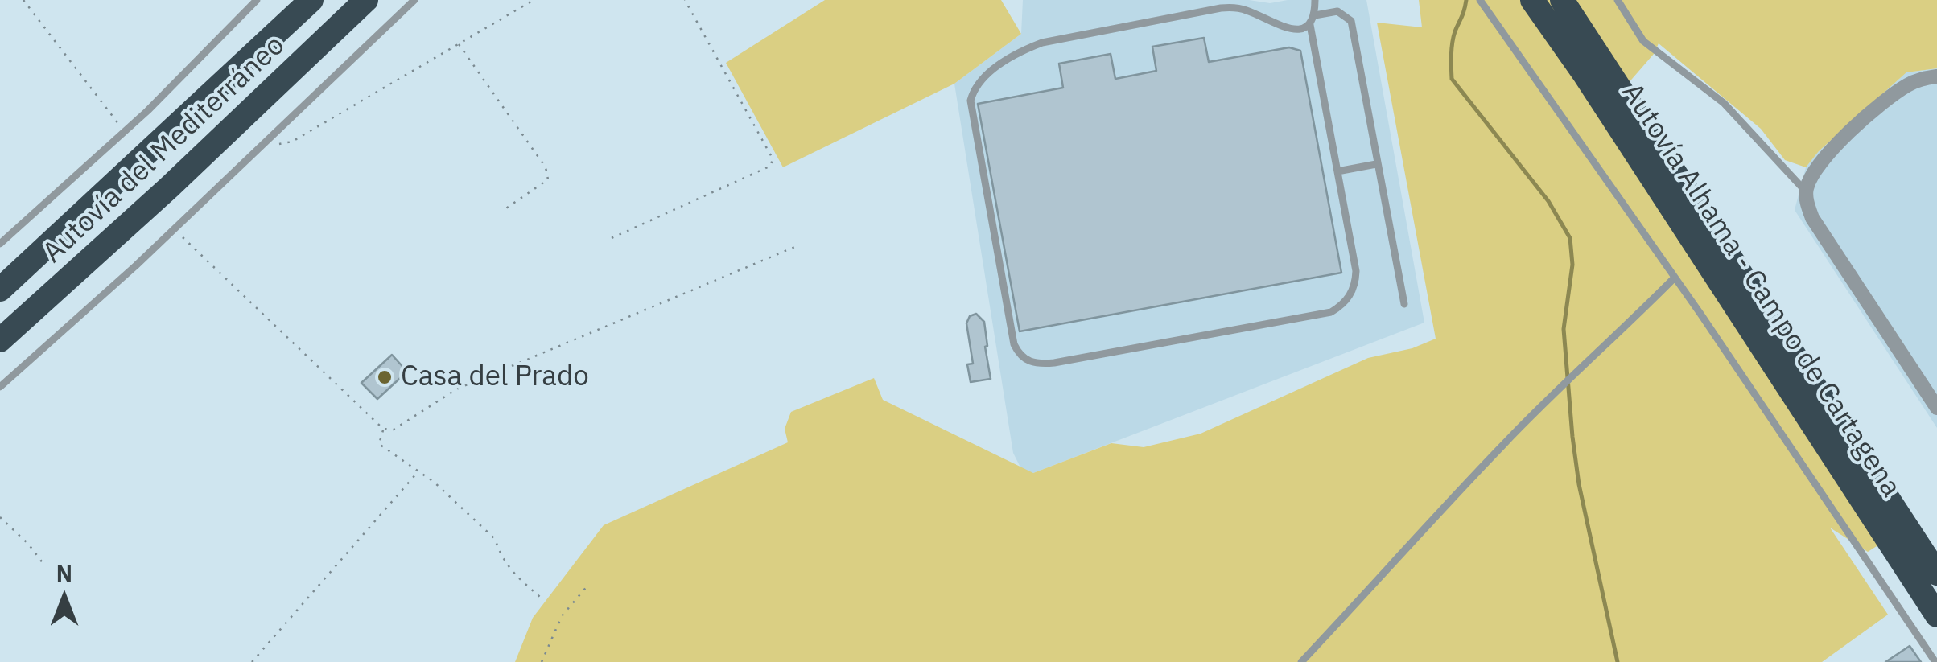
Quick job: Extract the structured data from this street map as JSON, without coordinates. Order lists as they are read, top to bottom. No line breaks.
{"streets":{"highway":["Autovía del Mediterráneo","Autovía Alhama - Campo de Cartagena"]},"places":["Casa del Prado"],"north":"top"}
